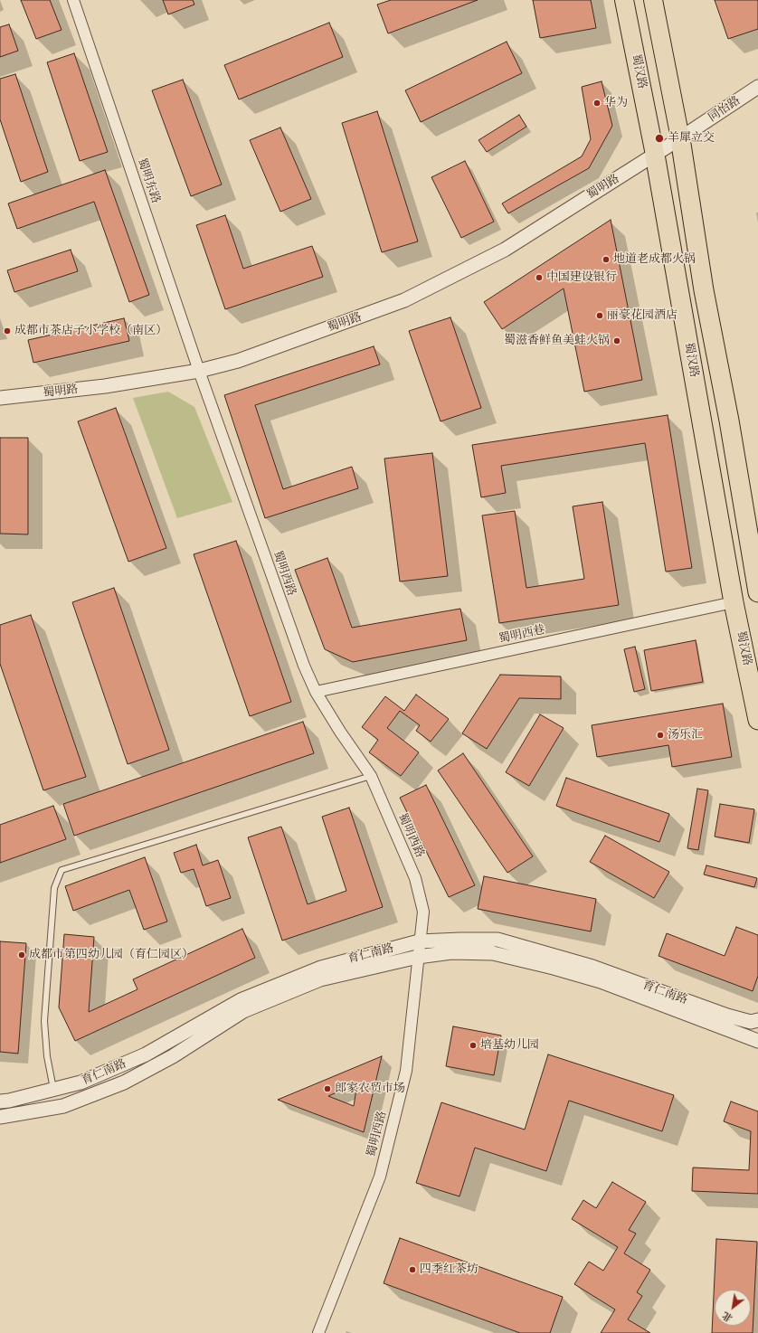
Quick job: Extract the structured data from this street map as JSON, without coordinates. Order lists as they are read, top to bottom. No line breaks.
{"streets":{"highway":["蜀汉路"],"street":["同怡路","蜀明东路","蜀明路","蜀明西路","蜀明西巷","育仁南路"]},"crossings":[["蜀汉路","同怡路"],["蜀汉路","蜀明路"],["蜀汉路","蜀明西巷"],["同怡路","蜀明路"],["蜀明东路","蜀明路"],["蜀明东路","蜀明西路"],["蜀明路","蜀明西路"],["蜀明西路","蜀明西巷"],["蜀明西路","育仁南路"]],"places":["华为","羊犀立交","地道老成都火锅","中国建设银行","丽豪花园酒店","成都市茶店子小学校（南区）","蜀滋香鲜鱼美蛙火锅","汤乐汇","成都市第四幼儿园（育仁园区）","培基幼儿园","郎家农贸市场","四季红茶坊"],"north":"bottom left"}
